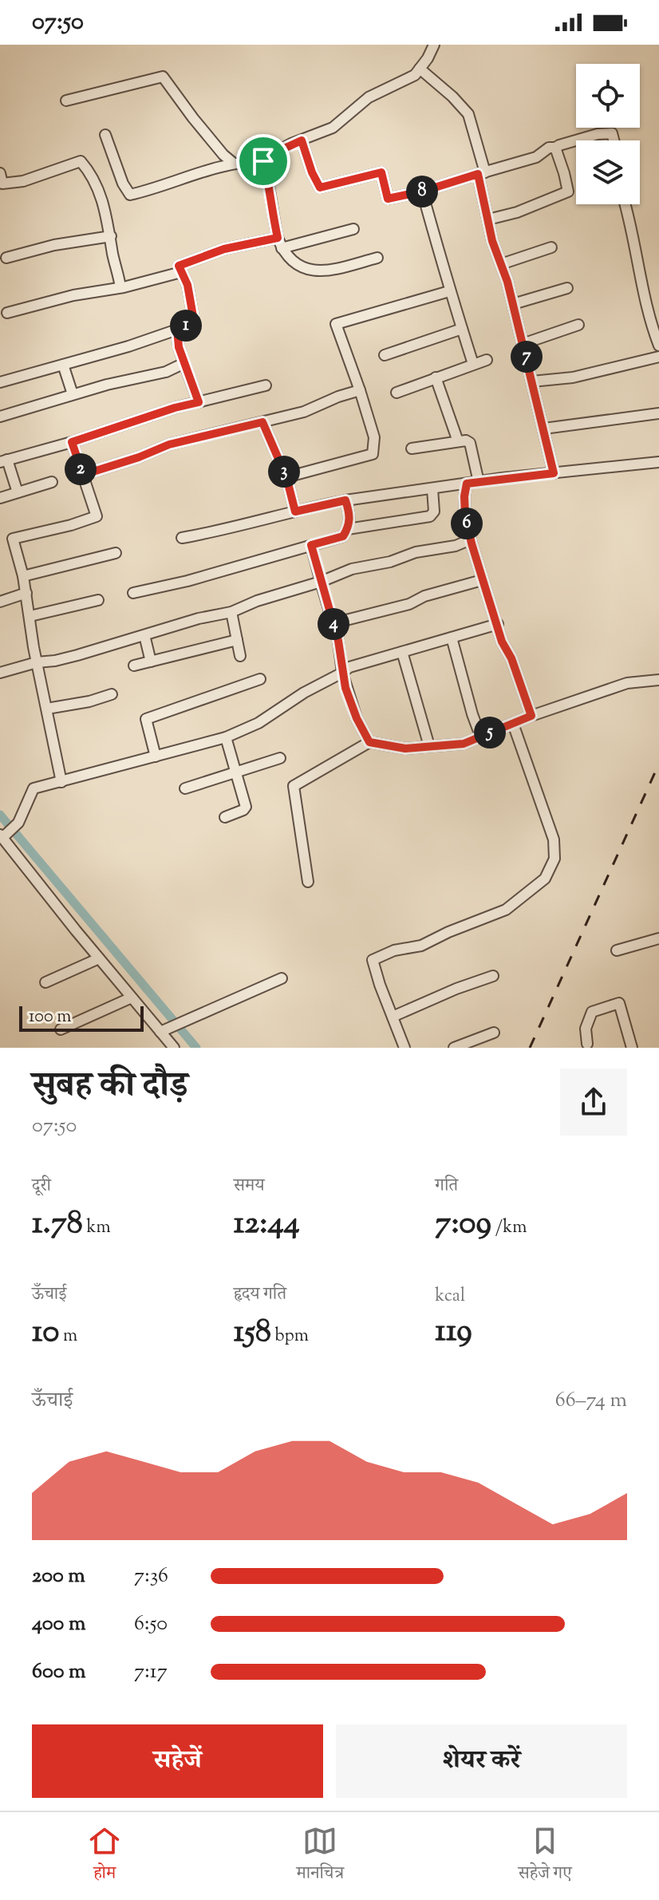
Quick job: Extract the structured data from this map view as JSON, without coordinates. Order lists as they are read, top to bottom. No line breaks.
{"scale_bar":"100 m","page":{"status":"07:50","pins":["8","1","7","2","3","6","4","5"],"scale":"100 m","heading":["सुबह की दौड़","07:50"],"stats":[["दूरी","1.78 km"],["समय","12:44"],["गति","7:09 /km"],["ऊँचाई","10 m"],["हृदय गति","158 bpm"],["kcal","119"]],"chart":["ऊँचाई","66–74 m"],"list":[{"name":"200 m","note":"7:36"},{"name":"400 m","note":"6:50"},{"name":"600 m","note":"7:17"}],"buttons":["सहेजें","शेयर करें"],"tabs":["होम","मानचित्र","सहेजे गए"]}}
